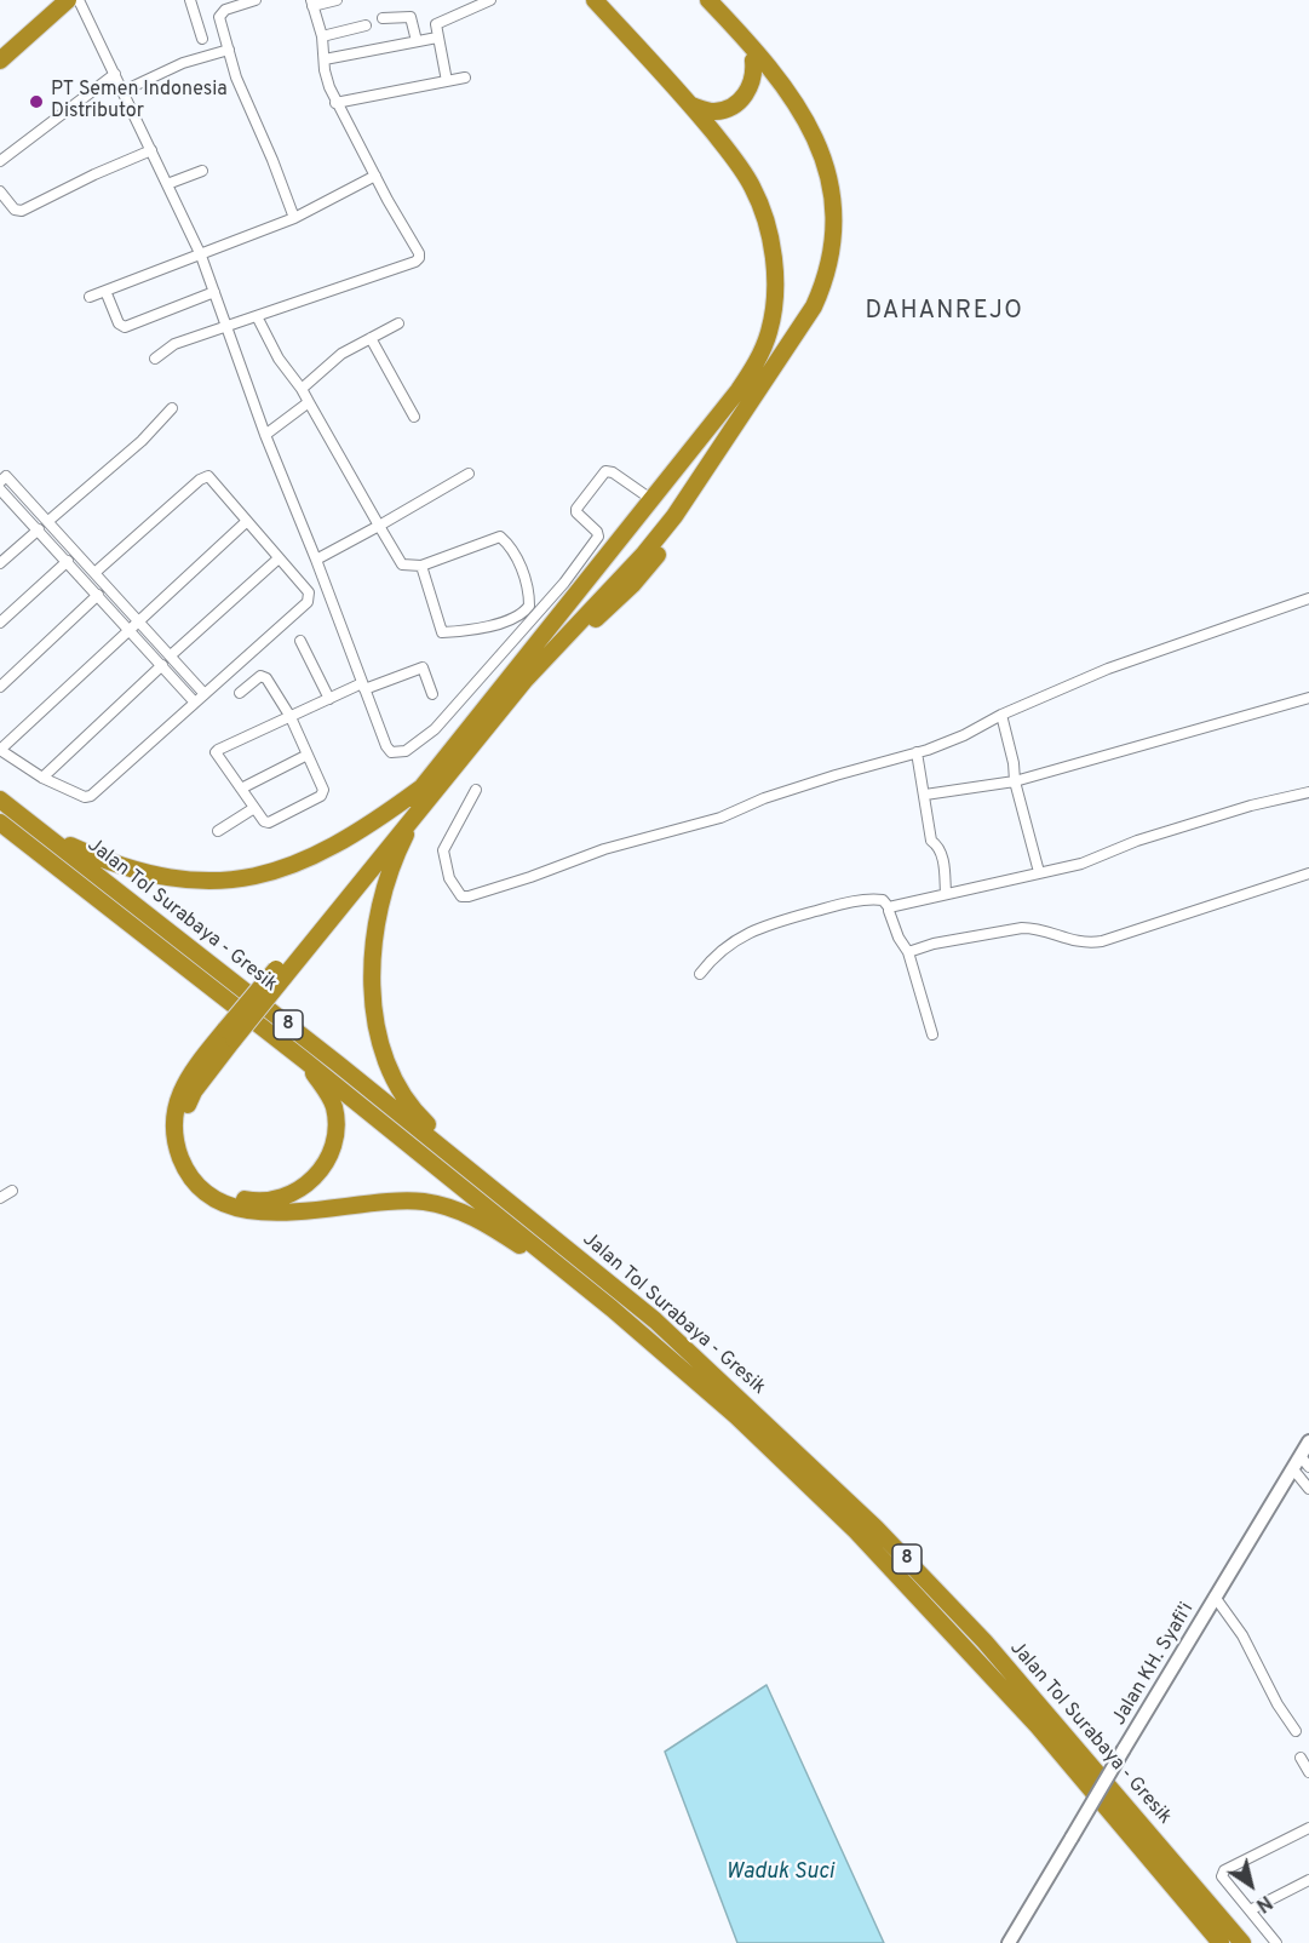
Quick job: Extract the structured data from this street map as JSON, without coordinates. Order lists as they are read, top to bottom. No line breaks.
{"streets":{"highway":["Jalan Tol Surabaya - Gresik","8"],"main road":["Jalan KH. Syafi'i"]},"districts":["DAHANREJO"],"water":["Waduk Suci"],"places":["PT Semen Indonesia Distributor"],"north":"bottom right"}
